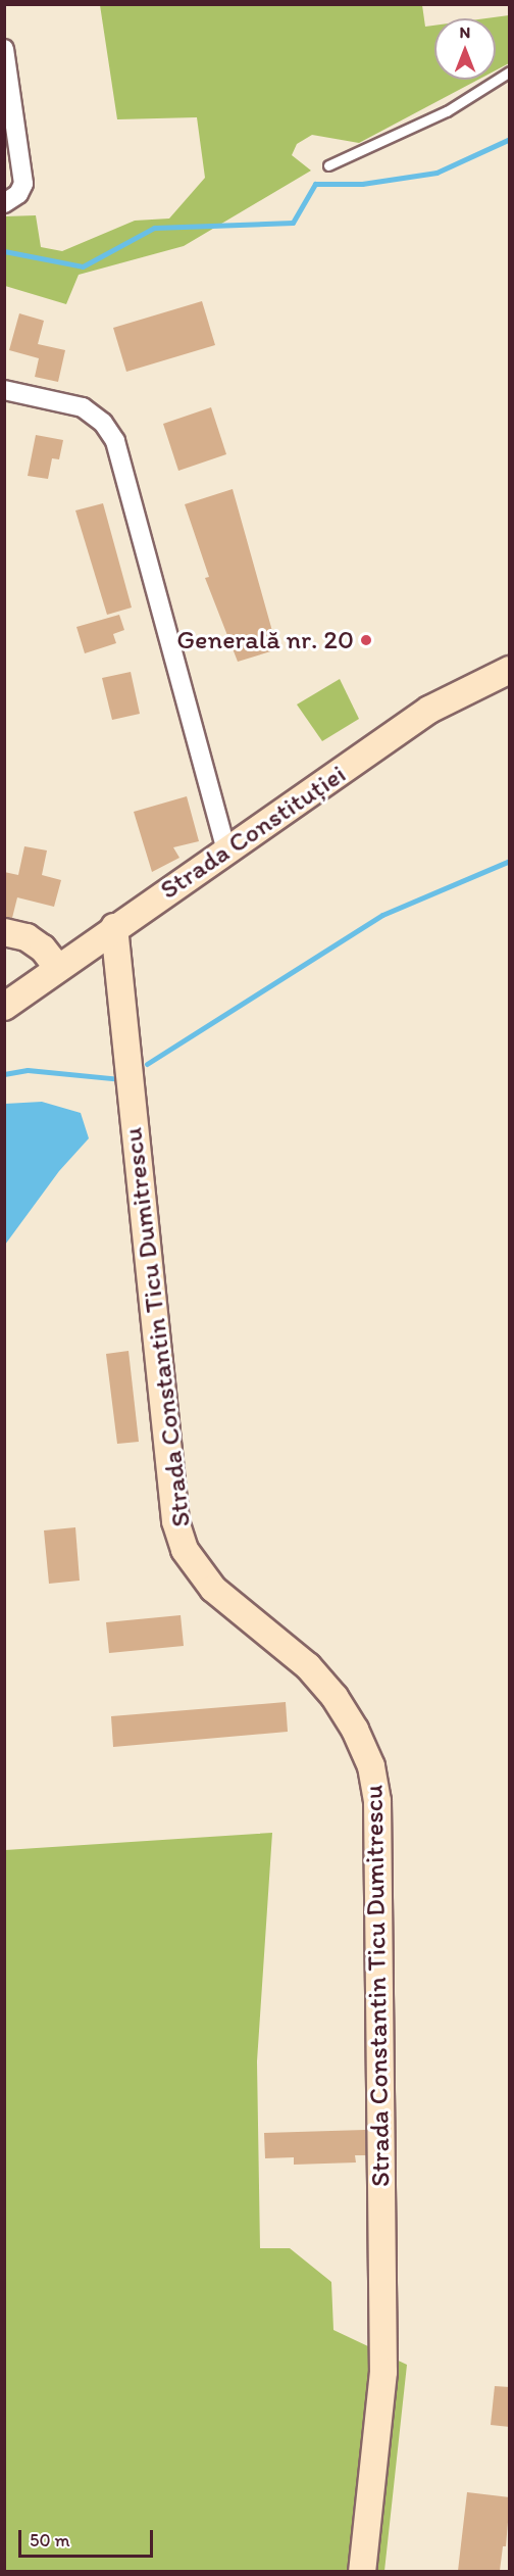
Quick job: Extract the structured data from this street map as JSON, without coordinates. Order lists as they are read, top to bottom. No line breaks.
{"streets":{"street":["Strada Constituției","Strada Constantin Ticu Dumitrescu"]},"crossings":[["Strada Constituției","Strada Constantin Ticu Dumitrescu"]],"places":["Generală nr. 20"],"scale_bar":"50 m","north":"top"}
